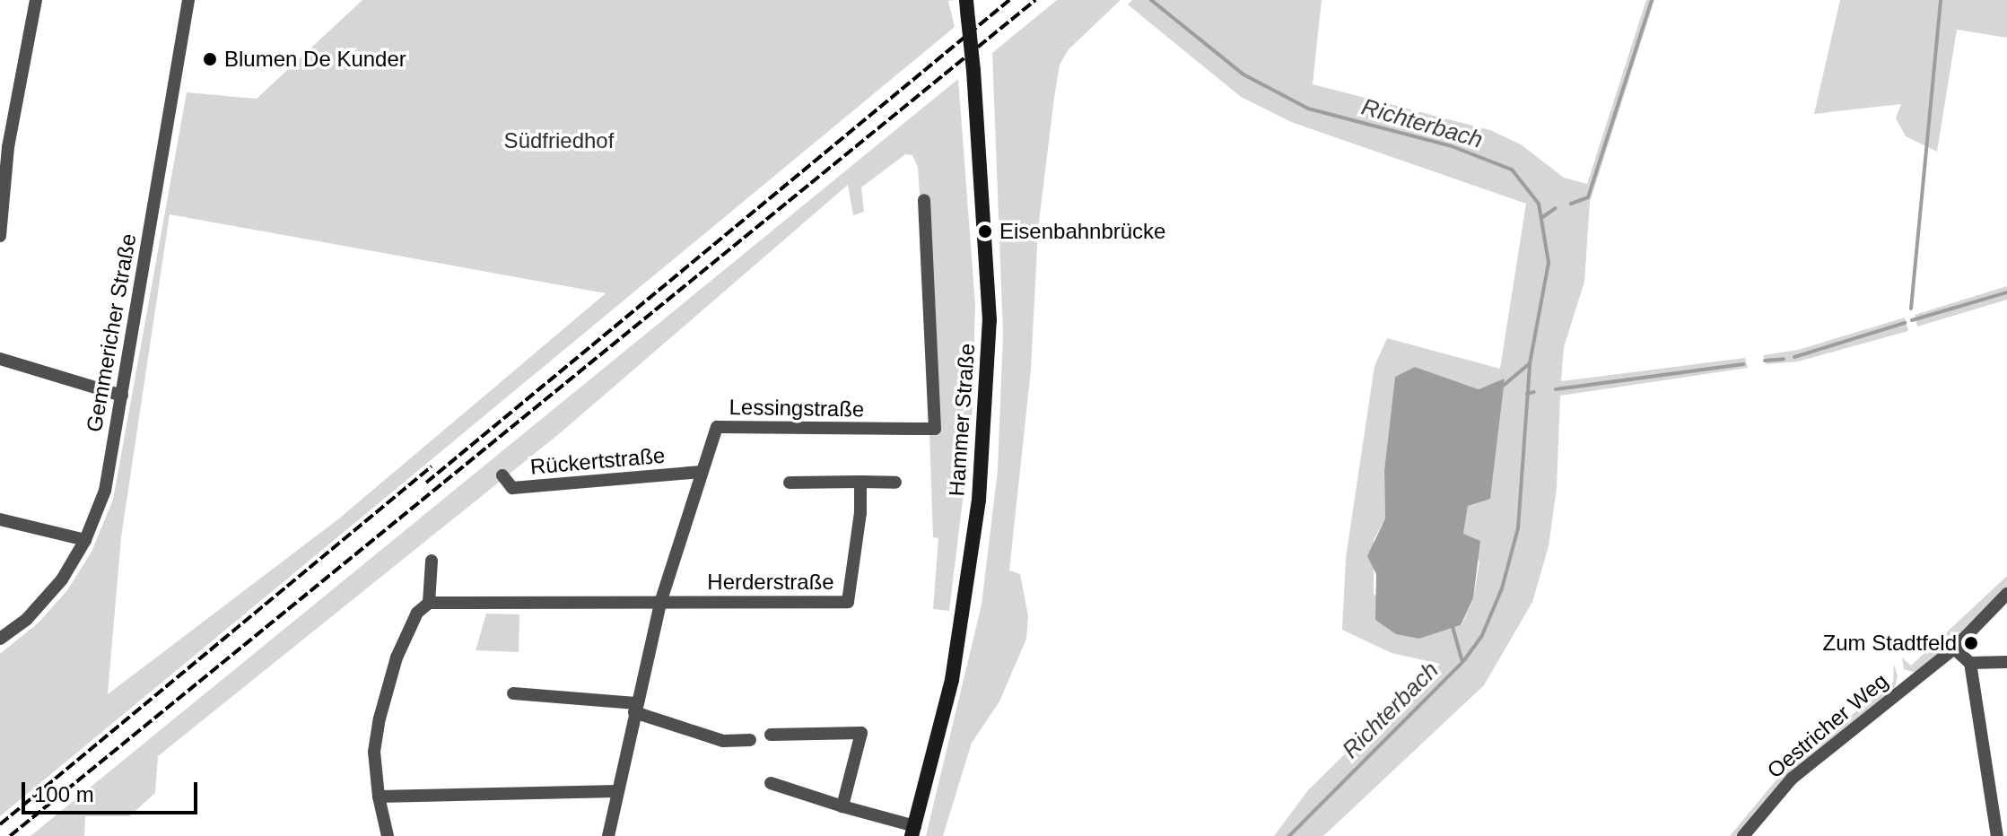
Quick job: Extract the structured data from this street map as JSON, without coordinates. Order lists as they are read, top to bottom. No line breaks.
{"streets":{"main road":["Hammer Straße"],"street":["Gemmericher Straße","Lessingstraße","Rückertstraße","Herderstraße","Oestricher Weg"]},"crossings":[["Lessingstraße","Rückertstraße"],["Lessingstraße","Herderstraße"]],"water":["Richterbach"],"parks":["Südfriedhof"],"places":["Blumen De Kunder","Eisenbahnbrücke","Zum Stadtfeld"],"scale_bar":"100 m"}
